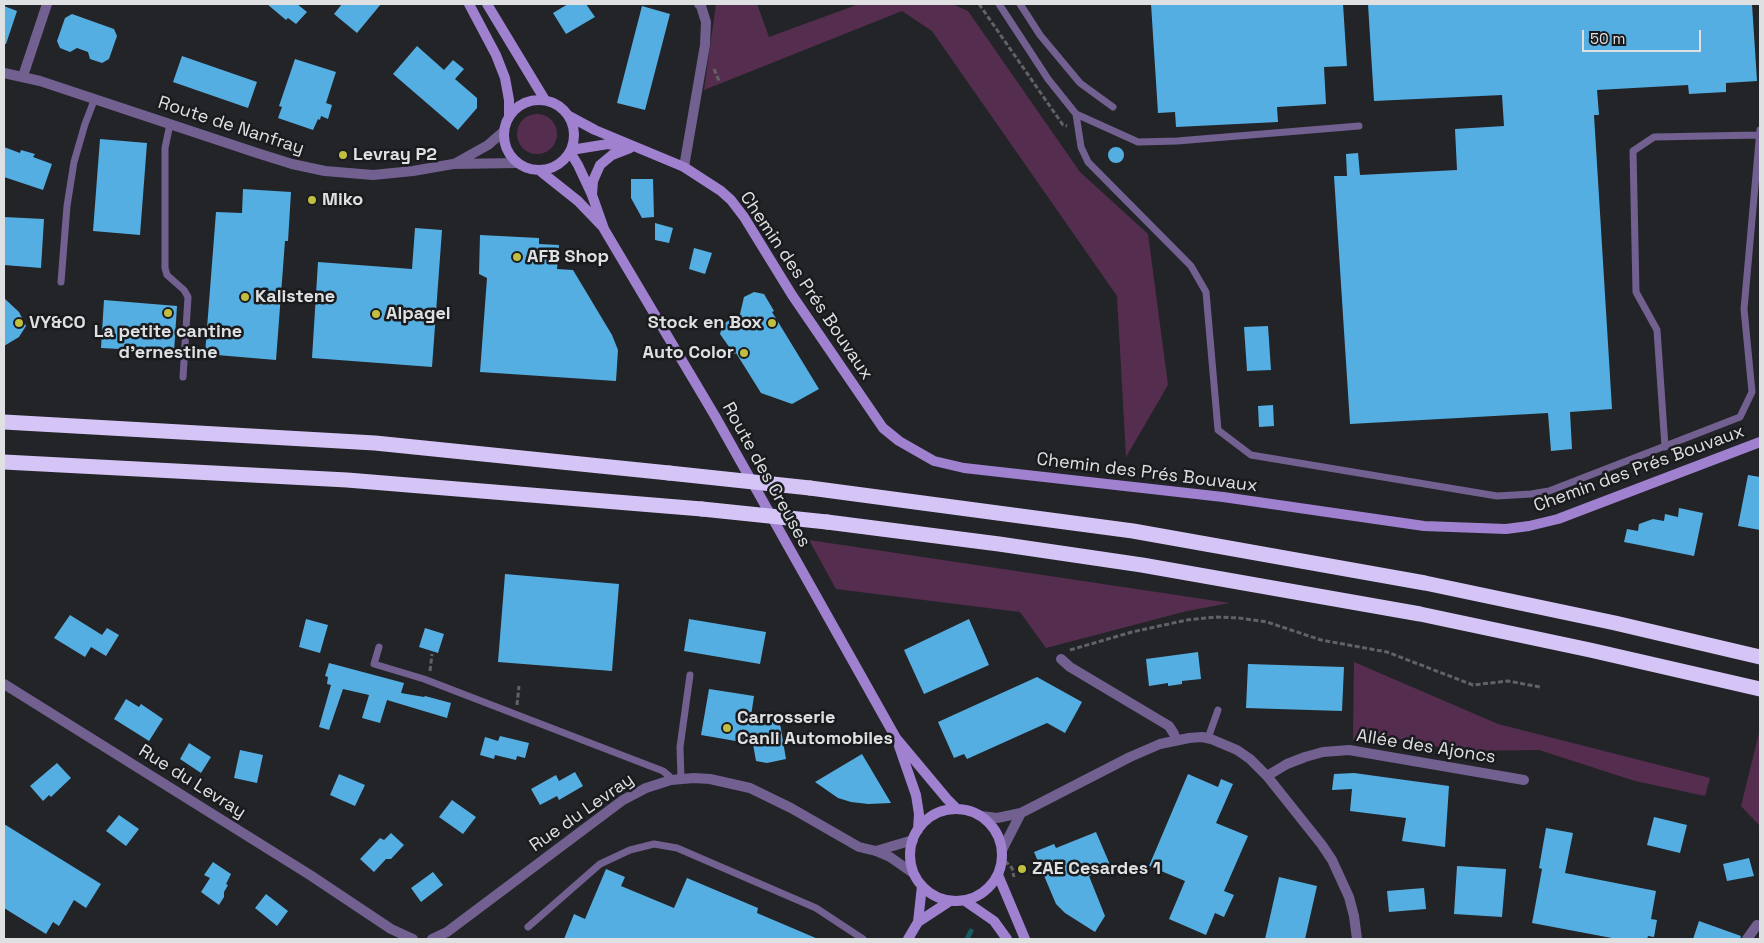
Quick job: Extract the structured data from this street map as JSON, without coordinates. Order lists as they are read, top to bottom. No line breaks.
{"streets":{"main road":["Chemin des Prés Bouvaux","Route des Creuses"],"street":["Route de Nanfray","Allée des Ajoncs","Rue du Levray"]},"crossings":[["Route de Nanfray","Route des Creuses"],["Route des Creuses","Rue du Levray"]],"places":["Levray P2","Miko","AFB Shop","Kalistene","La petite cantine d'ernestine","Alpagel","VY&CO","Stock en Box","Auto Color","Carrosserie Canli Automobiles","ZAE Cesardes 1"],"scale_bar":"50 m"}
